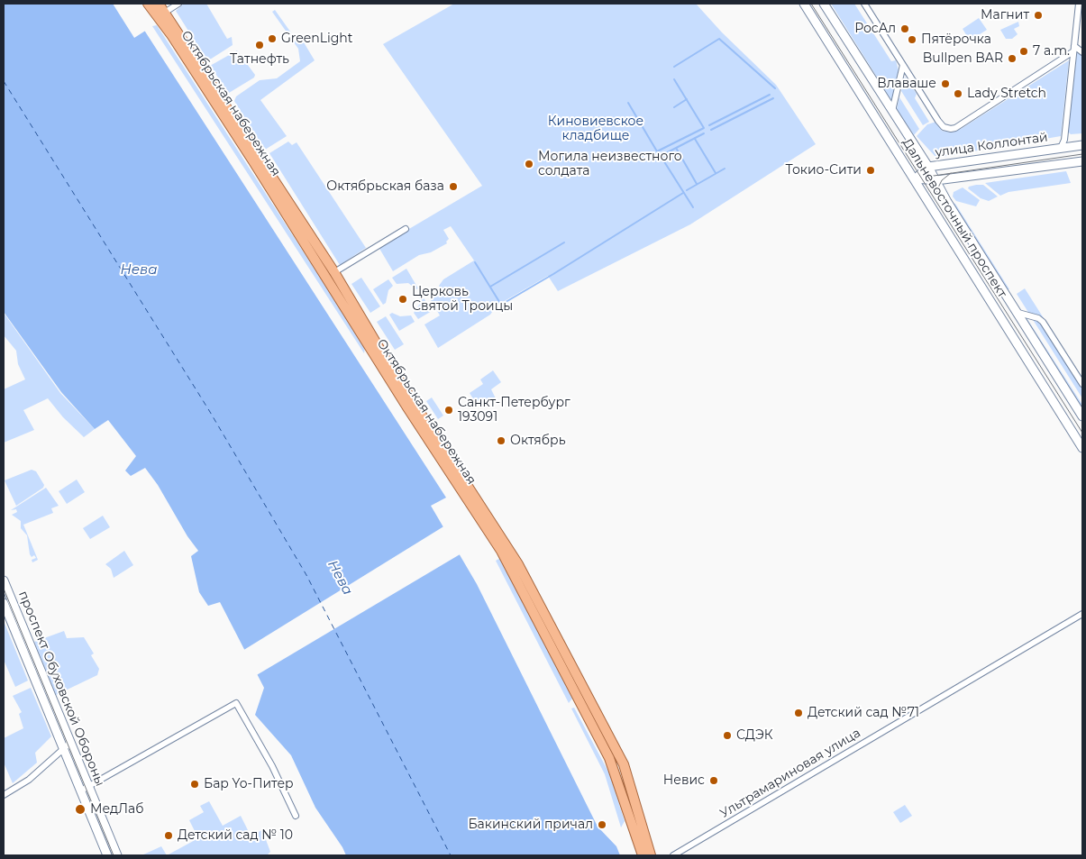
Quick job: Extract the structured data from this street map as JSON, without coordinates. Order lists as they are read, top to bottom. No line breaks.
{"streets":{"main road":["Октябрьская набережная","улица Коллонтай","Дальневосточный проспект","проспект Обуховской Обороны"],"street":["Ультрамариновая улица"]},"crossings":[["улица Коллонтай","Дальневосточный проспект"]],"water":["Нева"],"parks":["Киновиевское кладбище"],"places":["Магнит","РосАл","GreenLight","Пятёрочка","Татнефть","7 a.m.","Bullpen BAR","Влаваше","Lady Stretch","Могила неизвестного солдата","Токио-Сити","Октябрьская база","Церковь Святой Троицы","Санкт-Петербург 193091","Октябрь","Детский сад №71","СДЭК","Невис","Бар Yo-Питер","МедЛаб","Бакинский причал","Детский сад № 10"]}
